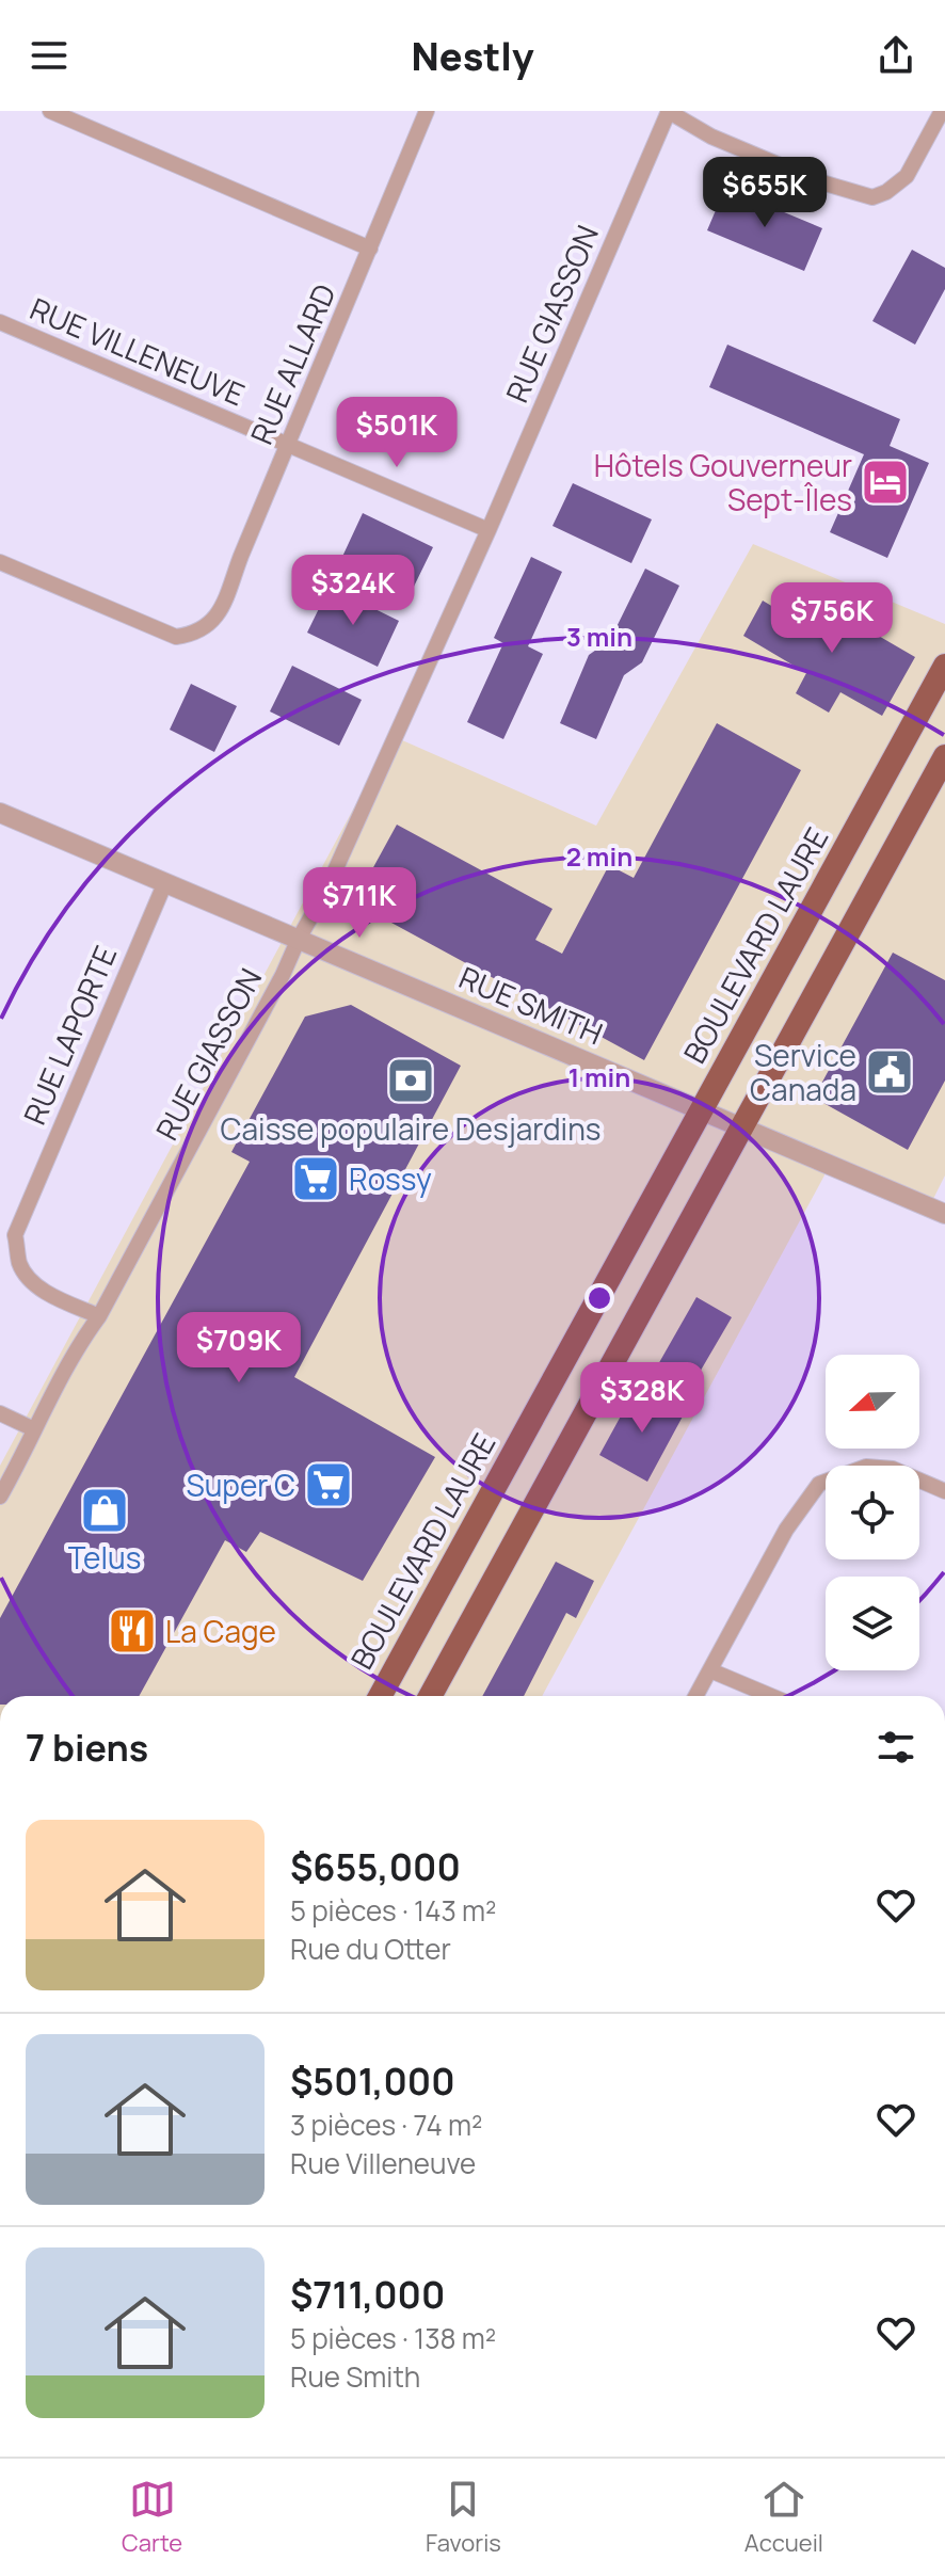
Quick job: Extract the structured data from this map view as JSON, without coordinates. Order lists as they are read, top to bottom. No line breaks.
{"streets":{"highway":["BOULEVARD LAURE"],"street":["RUE GIASSON","RUE VILLENEUVE","RUE ALLARD","RUE SMITH","RUE LAPORTE"]},"crossings":[["RUE GIASSON","RUE VILLENEUVE"],["RUE GIASSON","RUE SMITH"],["RUE GIASSON","RUE LAPORTE"],["RUE VILLENEUVE","RUE ALLARD"],["BOULEVARD LAURE","RUE SMITH"],["RUE SMITH","RUE LAPORTE"]],"places":{"hotel":["Hôtels Gouverneur Sept-Îles"],"public building":["Service Canada"],"bank":["Caisse populaire Desjardins"],"supermarket":["Rossy","Super C"],"shop":["Telus"],"restaurant":["La Cage"]},"north":"left","page":{"header":"Nestly","price":["$655K","$501K","$324K","$756K","$711K","$709K","$328K"],"heading":"7 biens","list":[{"name":"$655,000","note":"5 pièces · 143 m² · Rue du Otter"},{"name":"$501,000","note":"3 pièces · 74 m² · Rue Villeneuve"},{"name":"$711,000","note":"5 pièces · 138 m² · Rue Smith"}],"tabs":["Carte","Favoris","Accueil"]},"rings":["3 min","2 min","1 min"]}
